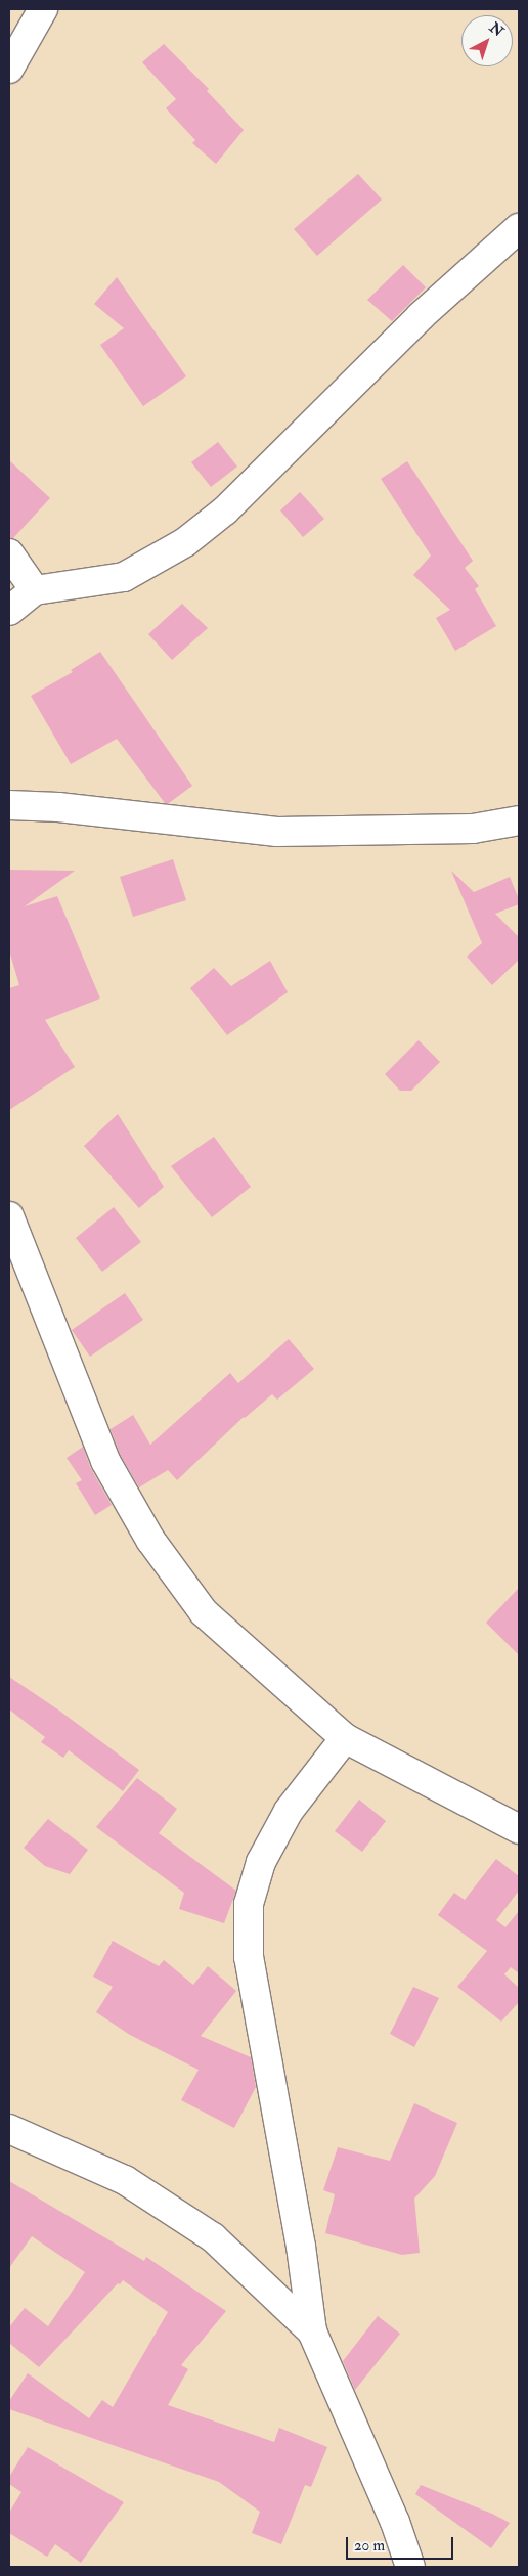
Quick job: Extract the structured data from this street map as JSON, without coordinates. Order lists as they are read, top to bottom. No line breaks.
{"scale_bar":"20 m","north":"top right"}
